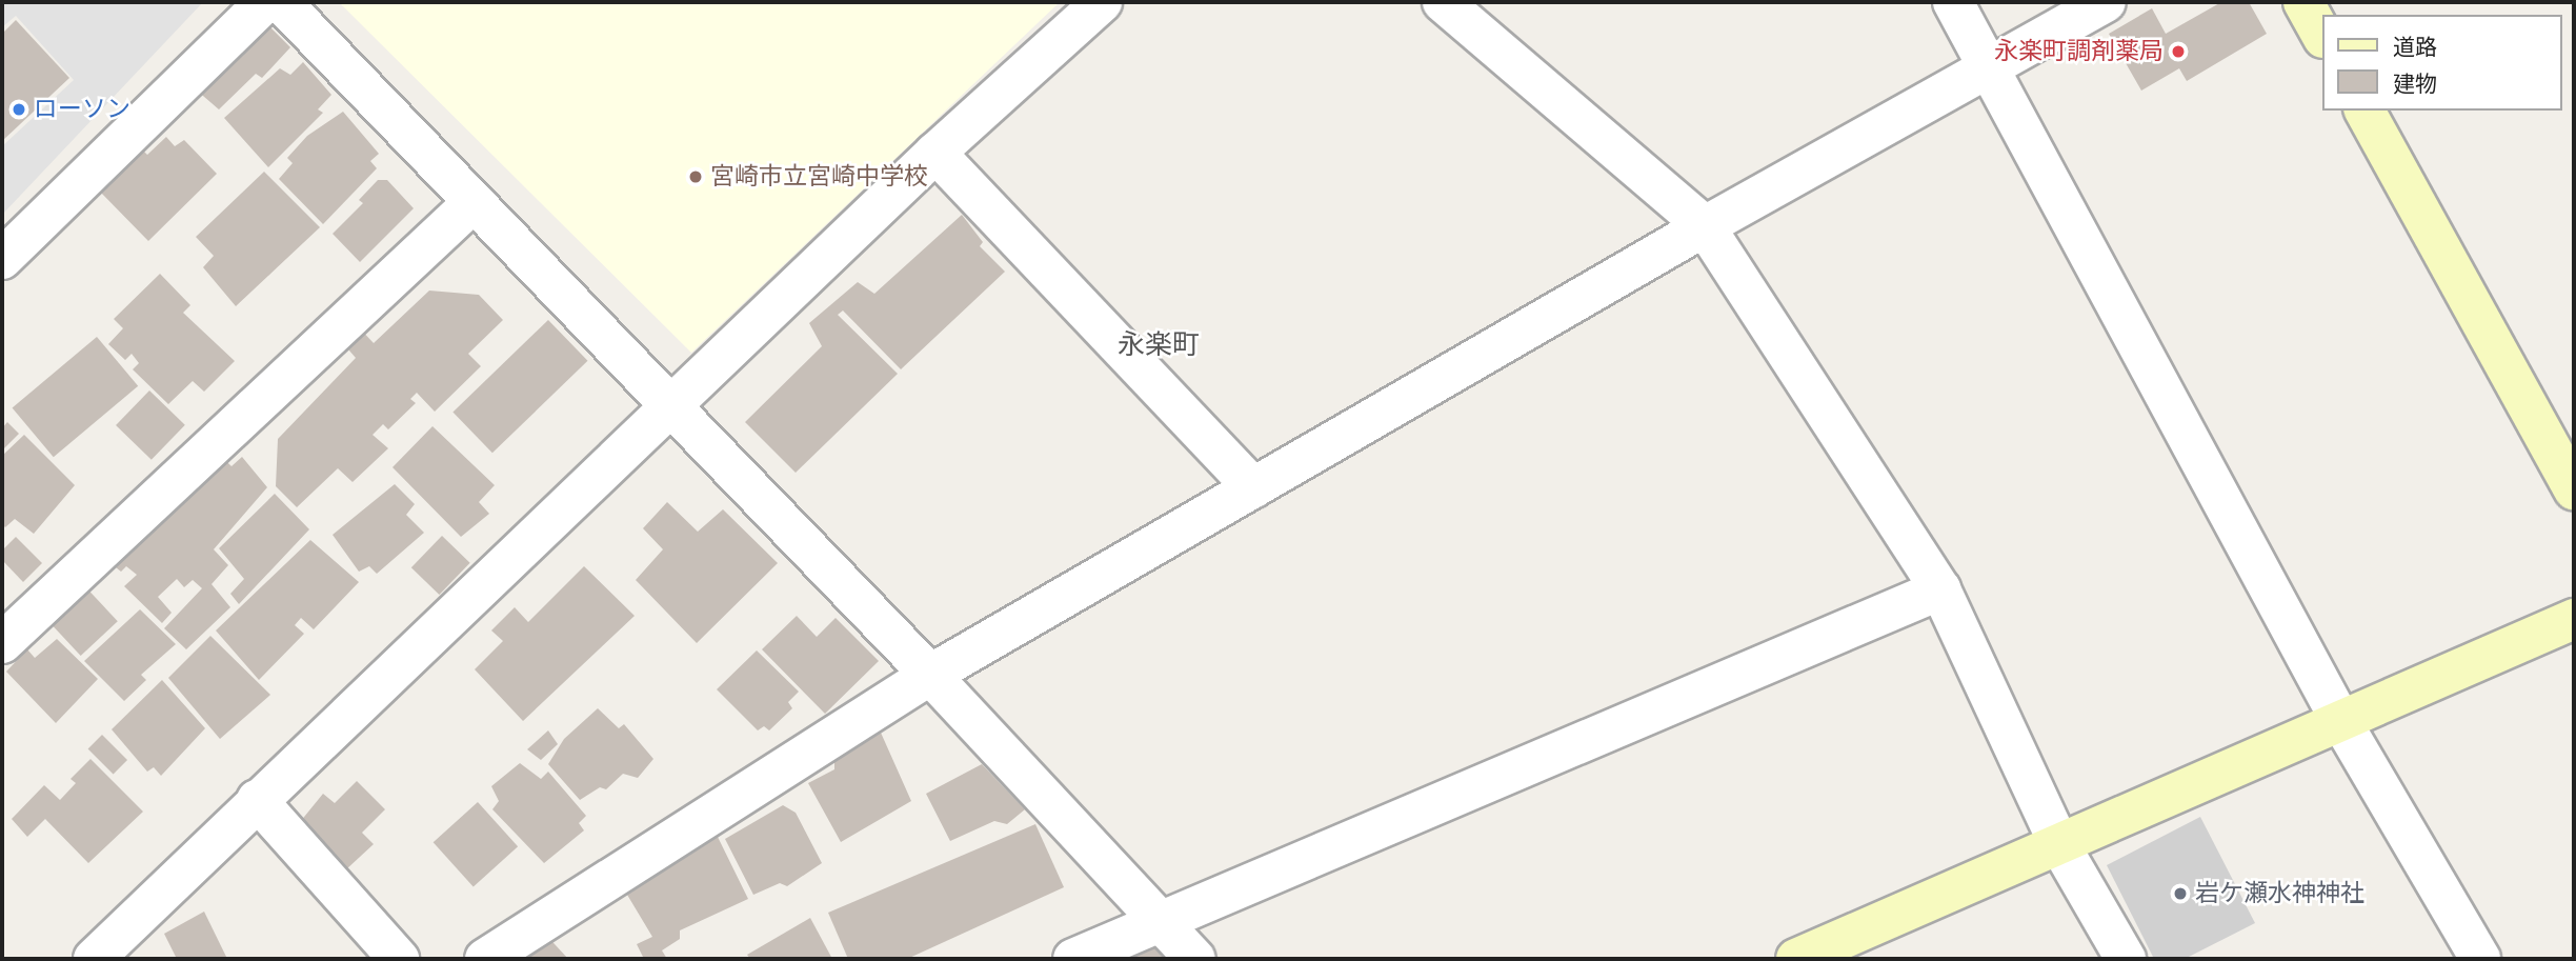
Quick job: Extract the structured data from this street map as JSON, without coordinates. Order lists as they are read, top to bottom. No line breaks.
{"districts":["永楽町"],"places":["永楽町調剤薬局","ローソン","宮崎市立宮崎中学校","岩ケ瀬水神神社"],"legend":["道路","建物"]}
